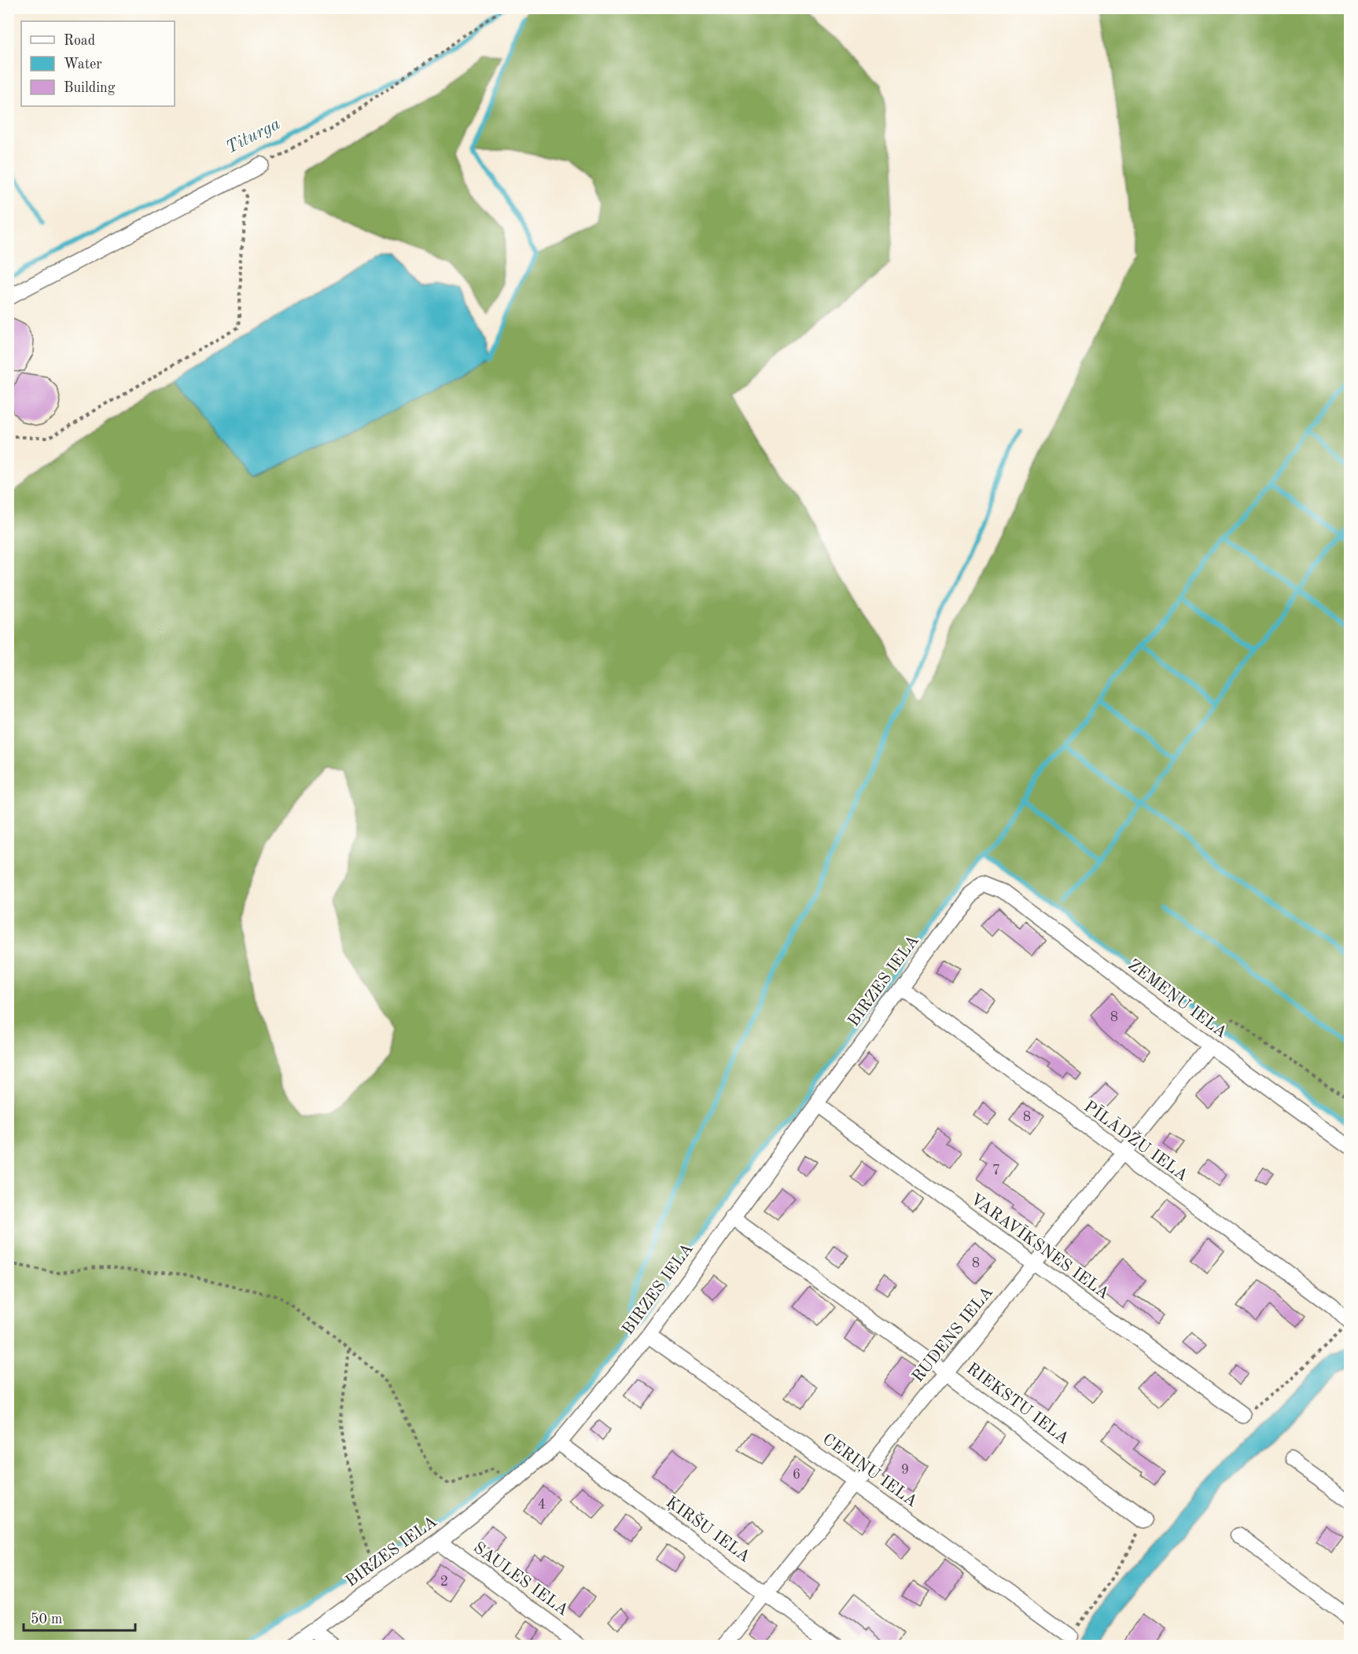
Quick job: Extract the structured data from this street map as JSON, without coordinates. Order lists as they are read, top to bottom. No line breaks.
{"streets":{"street":["BIRZES IELA","ZEMEŅU IELA","PĪLĀDŽU IELA","VARAVĪKSNES IELA","RUDENS IELA","RIEKSTU IELA","CERIŅU IELA","ĶIRŠU IELA","SAULES IELA"]},"crossings":[["BIRZES IELA","ZEMEŅU IELA"],["BIRZES IELA","PĪLĀDŽU IELA"],["BIRZES IELA","VARAVĪKSNES IELA"],["BIRZES IELA","RIEKSTU IELA"],["BIRZES IELA","CERIŅU IELA"],["BIRZES IELA","ĶIRŠU IELA"],["BIRZES IELA","SAULES IELA"],["ZEMEŅU IELA","RUDENS IELA"],["PĪLĀDŽU IELA","RUDENS IELA"],["VARAVĪKSNES IELA","RUDENS IELA"],["RUDENS IELA","RIEKSTU IELA"],["RUDENS IELA","CERIŅU IELA"],["RUDENS IELA","ĶIRŠU IELA"]],"water":["Titurga"],"house_numbers":["8","8","7","8","9","6","4","2"],"legend":["Road","Water","Building"],"scale_bar":"50 m"}
